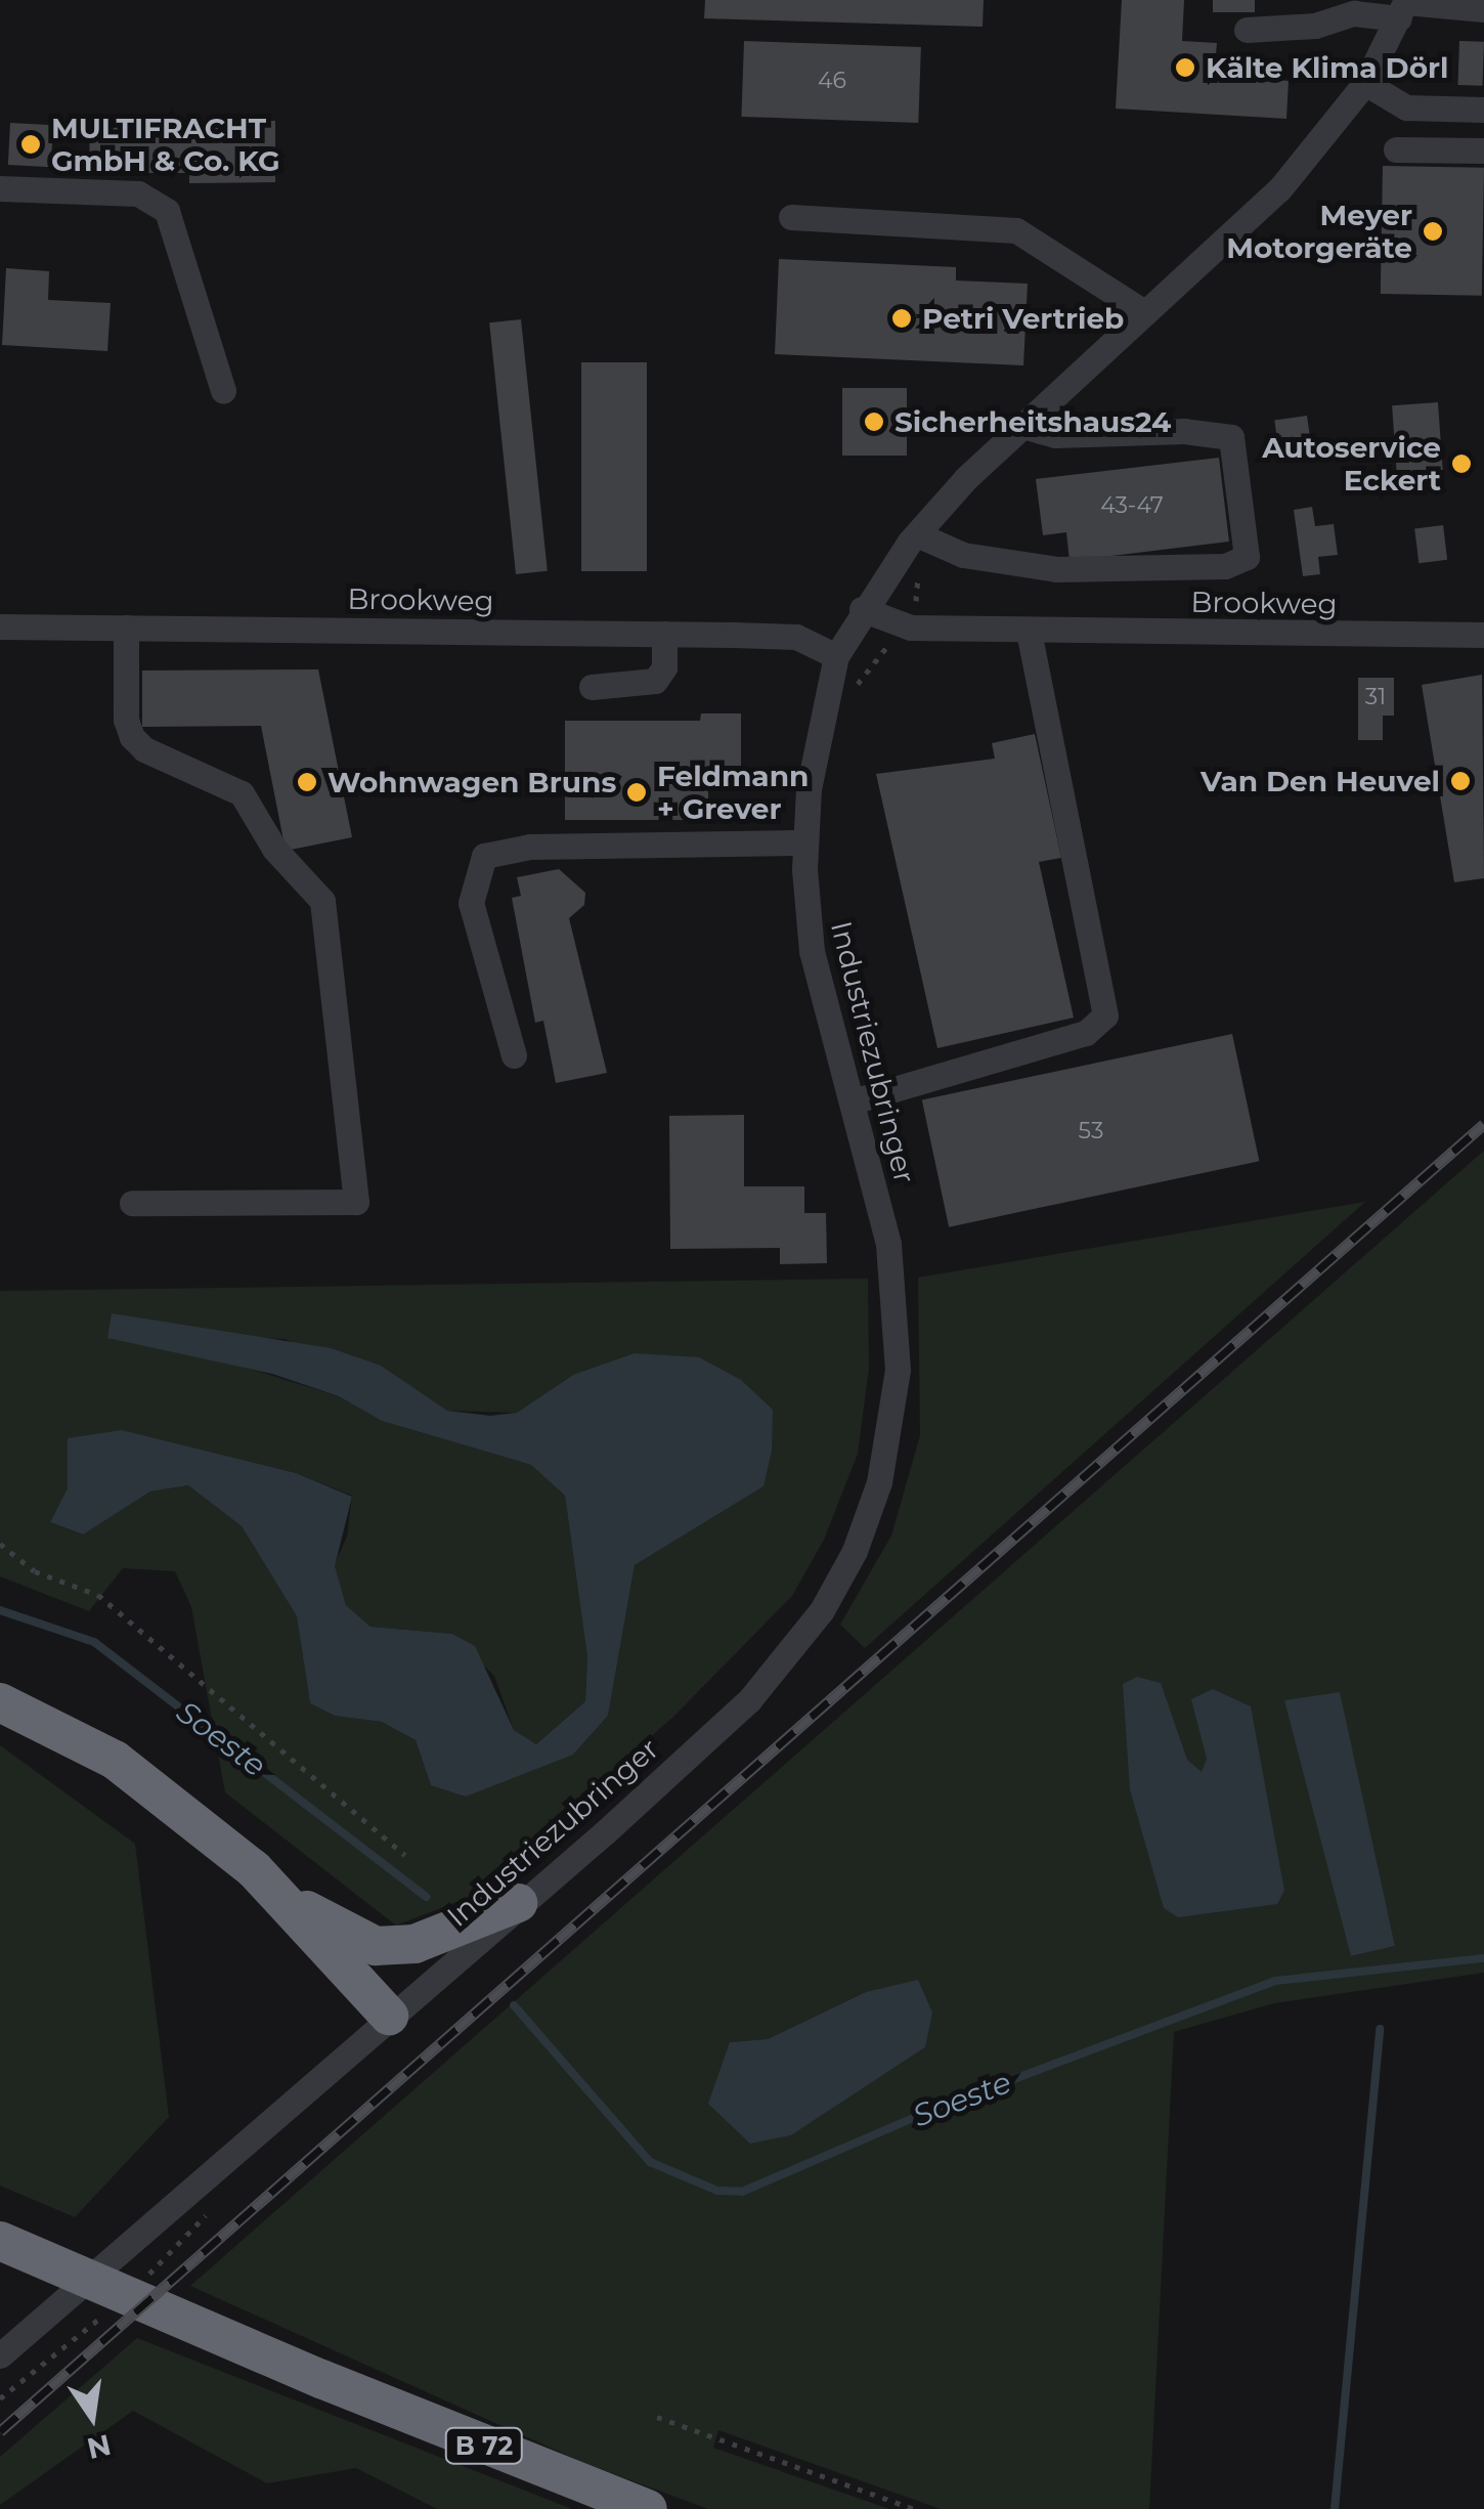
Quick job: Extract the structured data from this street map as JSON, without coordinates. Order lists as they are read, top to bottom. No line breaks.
{"streets":{"highway":["B 72"],"street":["Brookweg","Industriezubringer"]},"crossings":[["Brookweg","Industriezubringer"]],"water":["Soeste"],"places":["Kälte Klima Dörl","MULTIFRACHT GmbH & Co. KG","Meyer Motorgeräte","Petri Vertrieb","Sicherheitshaus24","Autoservice Eckert","Van Den Heuvel","Wohnwagen Bruns","Feldmann + Grever"],"house_numbers":["46","43-47","31","53"],"north":"bottom"}
